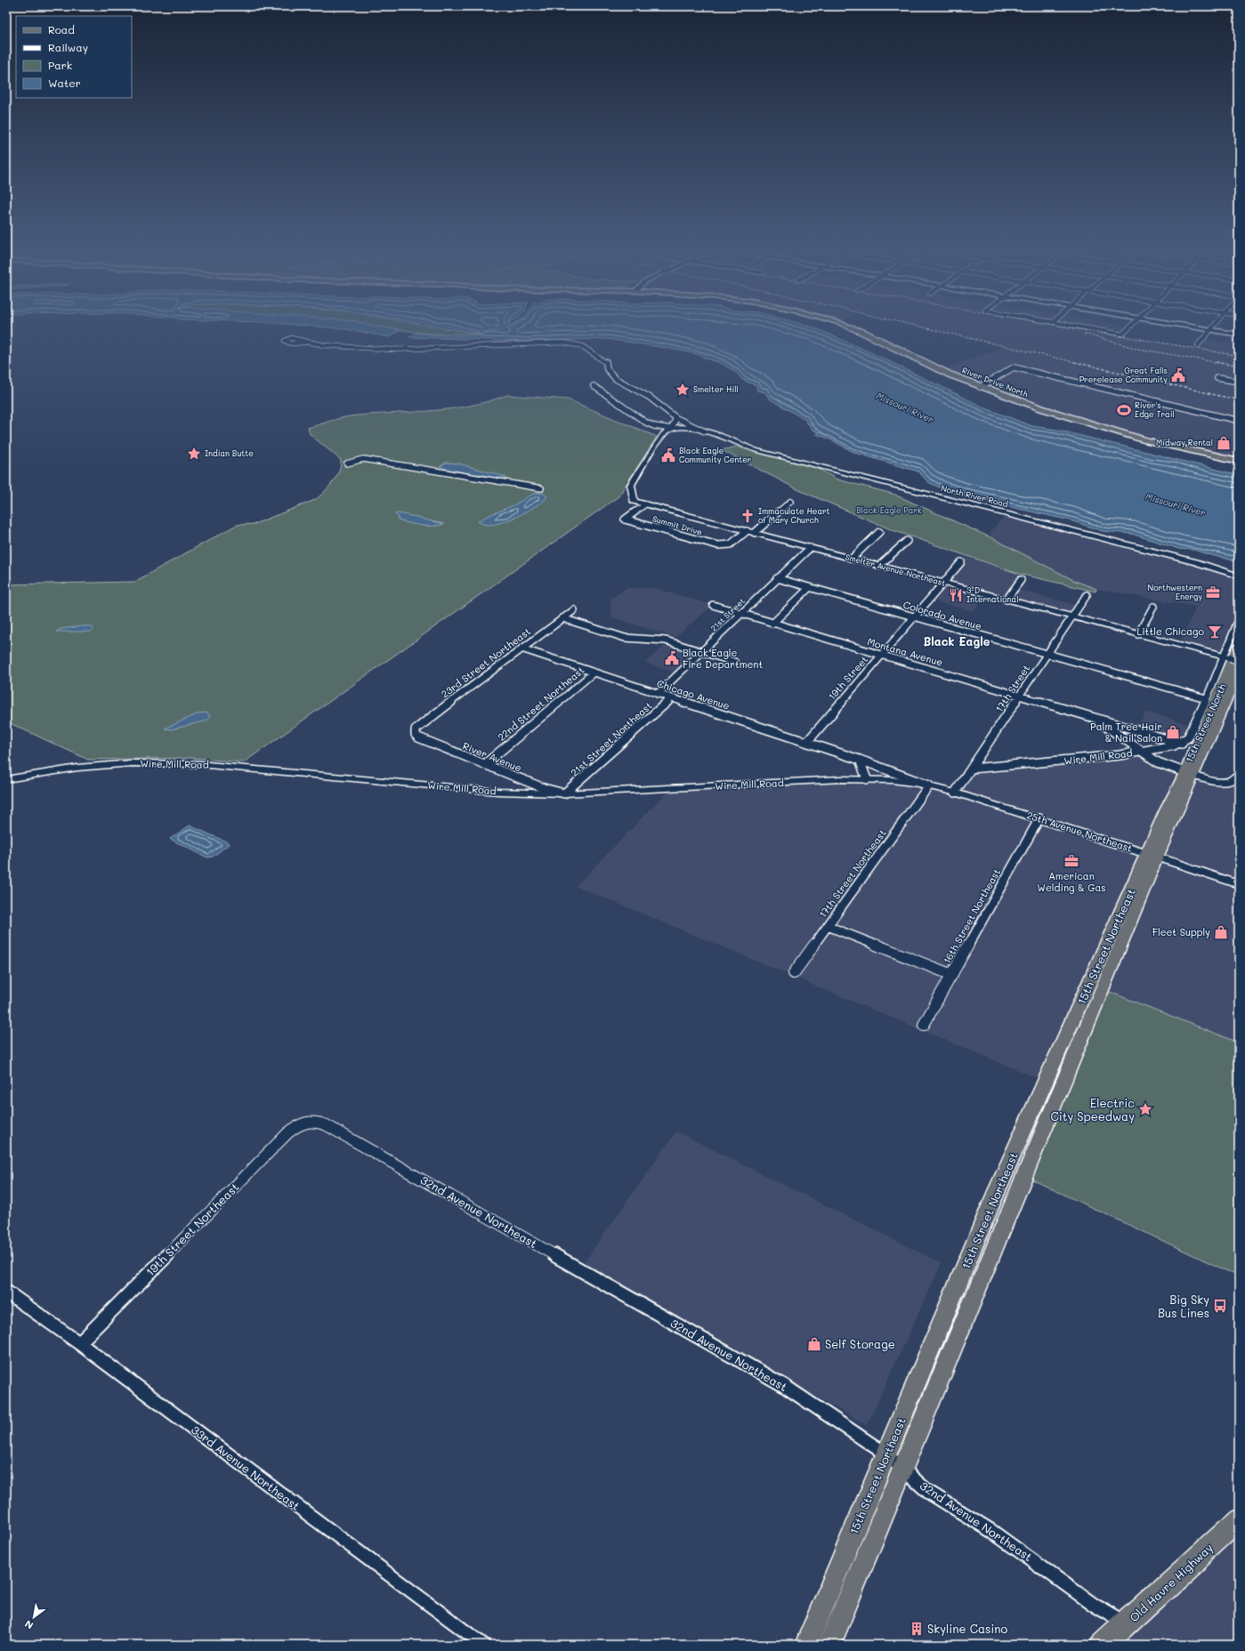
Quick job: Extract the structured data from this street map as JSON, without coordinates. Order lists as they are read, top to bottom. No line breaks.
{"streets":{"highway":["Old Havre Highway"],"main road":["River Drive North","15th Street North","Wire Mill Road","25th Avenue Northeast","15th Street Northeast"],"street":["North River Road","Summit Drive","Smelter Avenue Northeast","21st Street","Colorado Avenue","Montana Avenue","23rd Street Northeast","19th Street","17th Street","Chicago Avenue","22nd Street Northeast","21st Street Northeast","River Avenue","17th Street Northeast","16th Street Northeast","32nd Avenue Northeast","19th Street Northeast","33rd Avenue Northeast"]},"crossings":[["North River Road","Smelter Avenue Northeast"],["Summit Drive","Smelter Avenue Northeast"],["Smelter Avenue Northeast","21st Street"],["Smelter Avenue Northeast","19th Street"],["Smelter Avenue Northeast","17th Street"],["Smelter Avenue Northeast","15th Street North"],["21st Street","Colorado Avenue"],["21st Street","Montana Avenue"],["21st Street","Chicago Avenue"],["Colorado Avenue","19th Street"],["Colorado Avenue","17th Street"],["Colorado Avenue","15th Street North"],["Montana Avenue","19th Street"],["Montana Avenue","17th Street"],["Montana Avenue","15th Street North"],["Montana Avenue","Wire Mill Road"],["23rd Street Northeast","Chicago Avenue"],["23rd Street Northeast","River Avenue"],["19th Street","Chicago Avenue"],["17th Street","Wire Mill Road"],["17th Street","25th Avenue Northeast"],["Chicago Avenue","22nd Street Northeast"],["Chicago Avenue","21st Street Northeast"],["Chicago Avenue","25th Avenue Northeast"],["Chicago Avenue","17th Street Northeast"],["22nd Street Northeast","River Avenue"],["15th Street North","Wire Mill Road"],["15th Street North","15th Street Northeast"],["21st Street Northeast","River Avenue"],["21st Street Northeast","Wire Mill Road"],["River Avenue","Wire Mill Road"],["Wire Mill Road","25th Avenue Northeast"],["Wire Mill Road","15th Street Northeast"],["25th Avenue Northeast","17th Street Northeast"],["25th Avenue Northeast","16th Street Northeast"],["25th Avenue Northeast","15th Street Northeast"],["15th Street Northeast","32nd Avenue Northeast"],["32nd Avenue Northeast","19th Street Northeast"],["32nd Avenue Northeast","Old Havre Highway"],["19th Street Northeast","33rd Avenue Northeast"]],"districts":["Black Eagle"],"water":["Missouri River"],"parks":["Black Eagle Park"],"places":{"public building":["Great Falls Prerelease Community","Black Eagle Community Center","Black Eagle Fire Department"],"place":["Smelter Hill","Indian Butte","Electric City Speedway"],"sports":["River's Edge Trail"],"shop":["Midway Rental","Palm Tree Hair & Nail Salon","Fleet Supply","Self Storage"],"church":["Immaculate Heart of Mary Church"],"office":["Northwestern Energy","American Welding & Gas"],"restaurant":["3-D International"],"bar":["Little Chicago"],"bus stop":["Big Sky Bus Lines"],"building":["Skyline Casino"]},"legend":["Road","Railway","Park","Water"],"north":"bottom left"}
